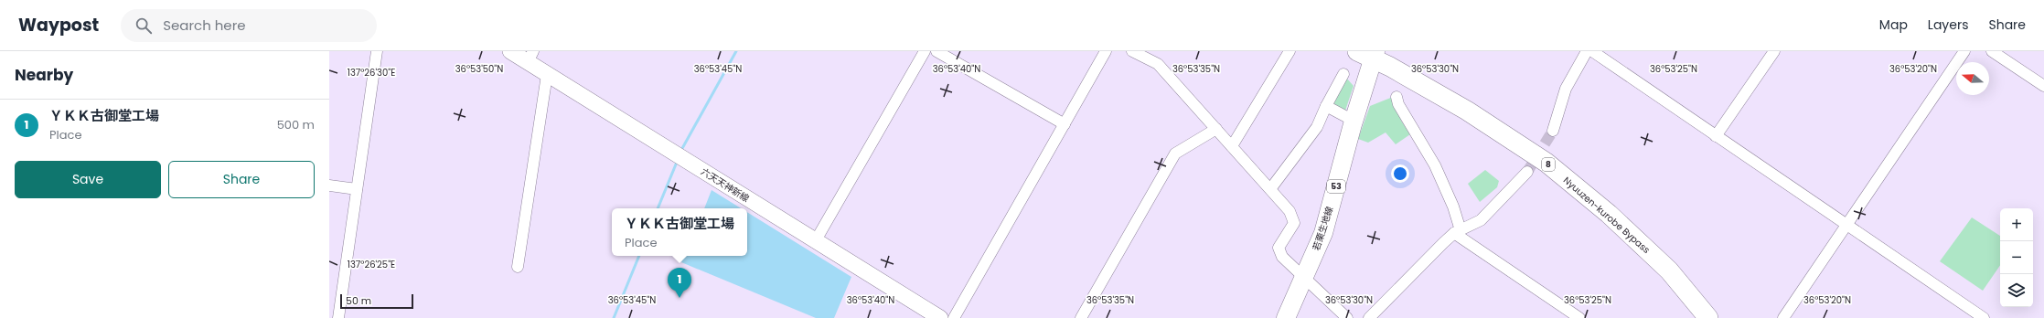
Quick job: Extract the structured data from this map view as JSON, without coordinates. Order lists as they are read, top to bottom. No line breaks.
{"streets":{"highway":["8","Nyuuzen-kurobe Bypass"],"main road":["六天天神新線","53","若栗生地線"]},"crossings":[["Nyuuzen-kurobe Bypass","若栗生地線"]],"scale_bar":"50 m","north":"left","page":{"header":"Waypost","search":"Search here","nav":["Map","Layers","Share"],"heading":"Nearby","list":[{"mark":"1","name":"ＹＫＫ古御堂工場","note":"Place","value":"500 m"}],"buttons":["Save","Share"],"map_buttons":["+","−"],"popup":["ＹＫＫ古御堂工場","Place"],"pins":"1","scale":"50 m"},"coordinates":["36°53'25\"N","36°53'20\"N","36°53'50\"N","36°53'45\"N","36°53'40\"N","36°53'35\"N","36°53'30\"N","137°26'30\"E","137°26'25\"E"]}
